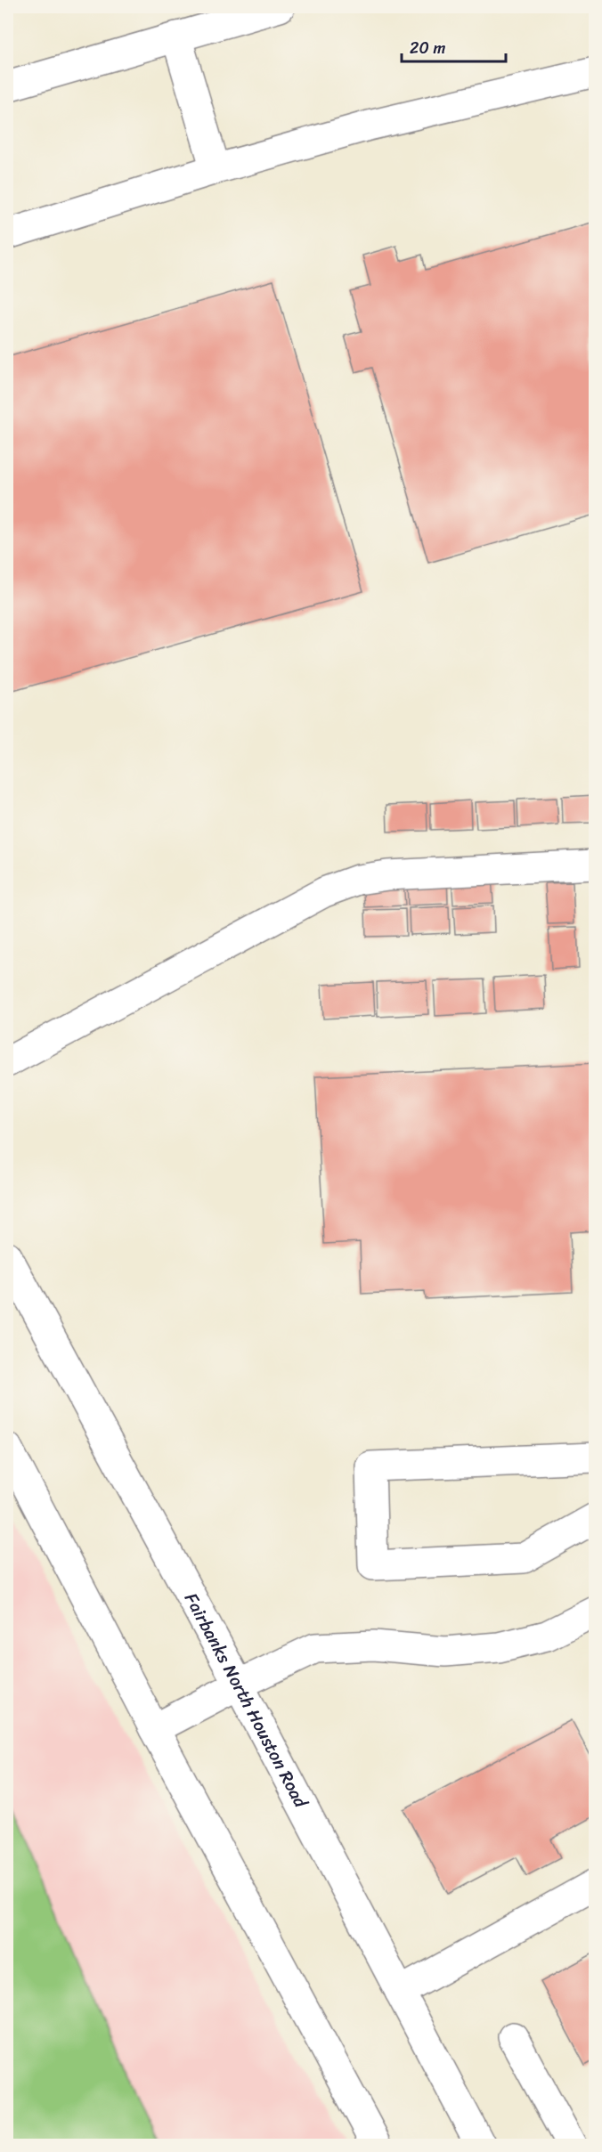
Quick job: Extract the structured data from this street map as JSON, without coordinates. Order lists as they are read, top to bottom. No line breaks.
{"streets":{"main road":["Fairbanks North Houston Road"]},"scale_bar":"20 m"}
